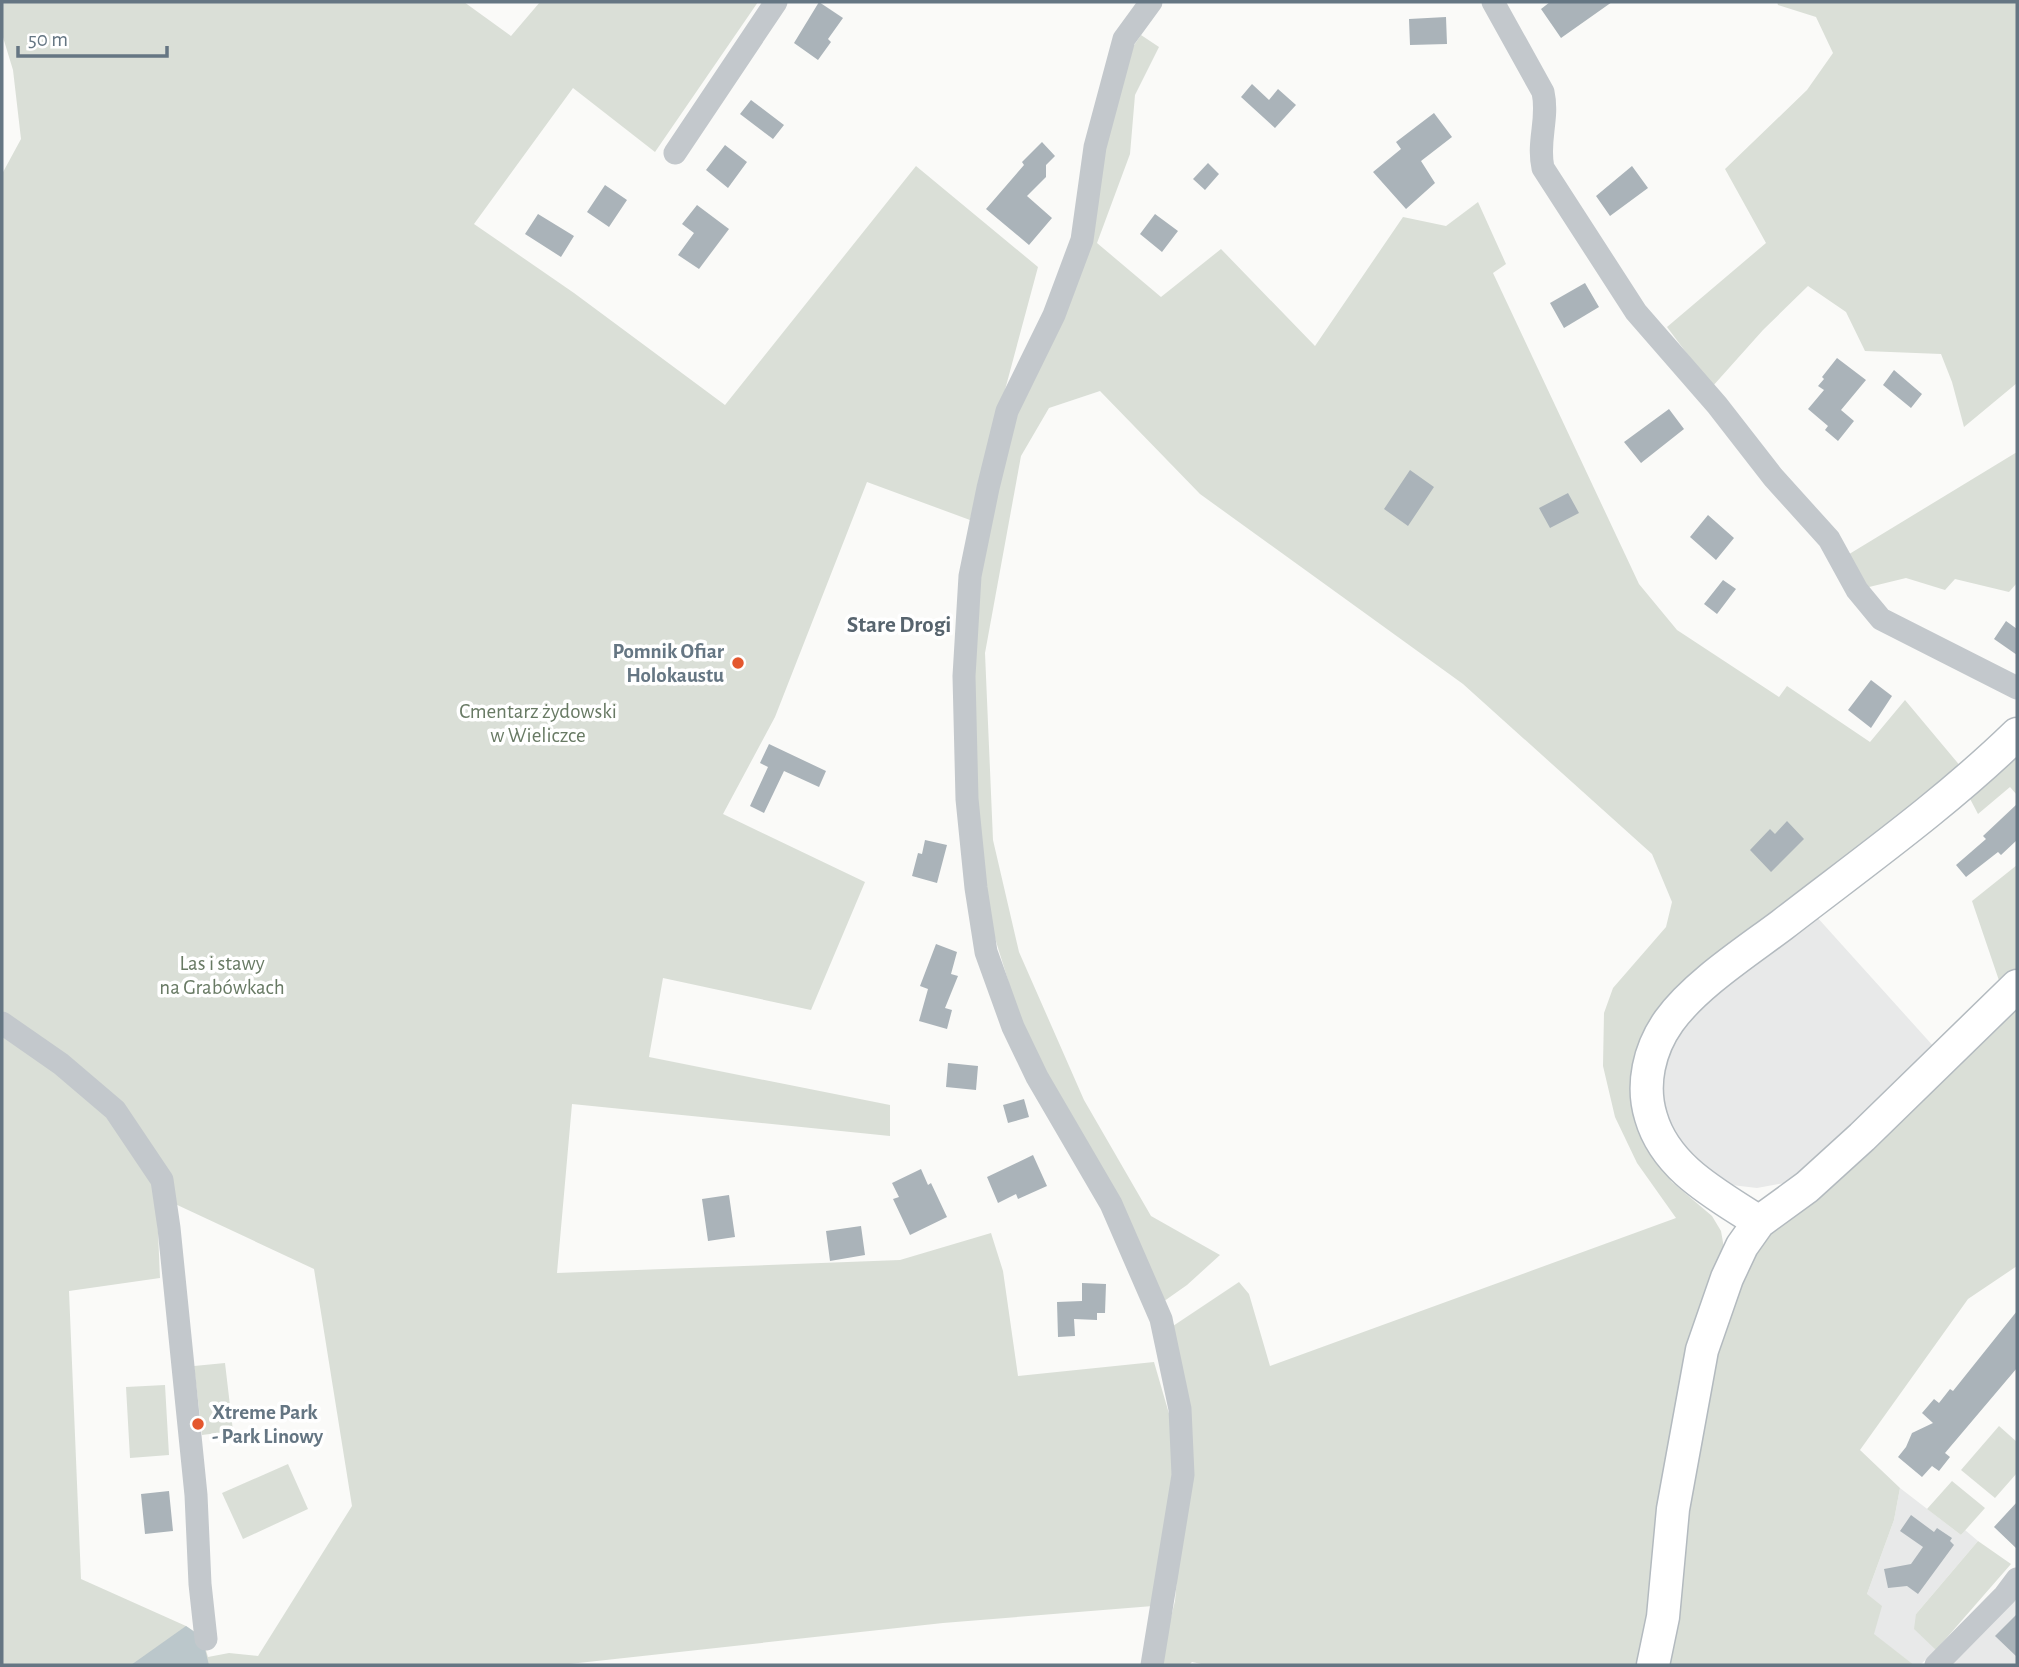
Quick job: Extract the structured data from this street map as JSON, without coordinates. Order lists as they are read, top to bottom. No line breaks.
{"districts":["Stare Drogi"],"parks":["Cmentarz żydowski w Wieliczce","Las i stawy na Grabówkach"],"places":["Pomnik Ofiar Holokaustu","Xtreme Park - Park Linowy"],"scale_bar":"50 m"}
